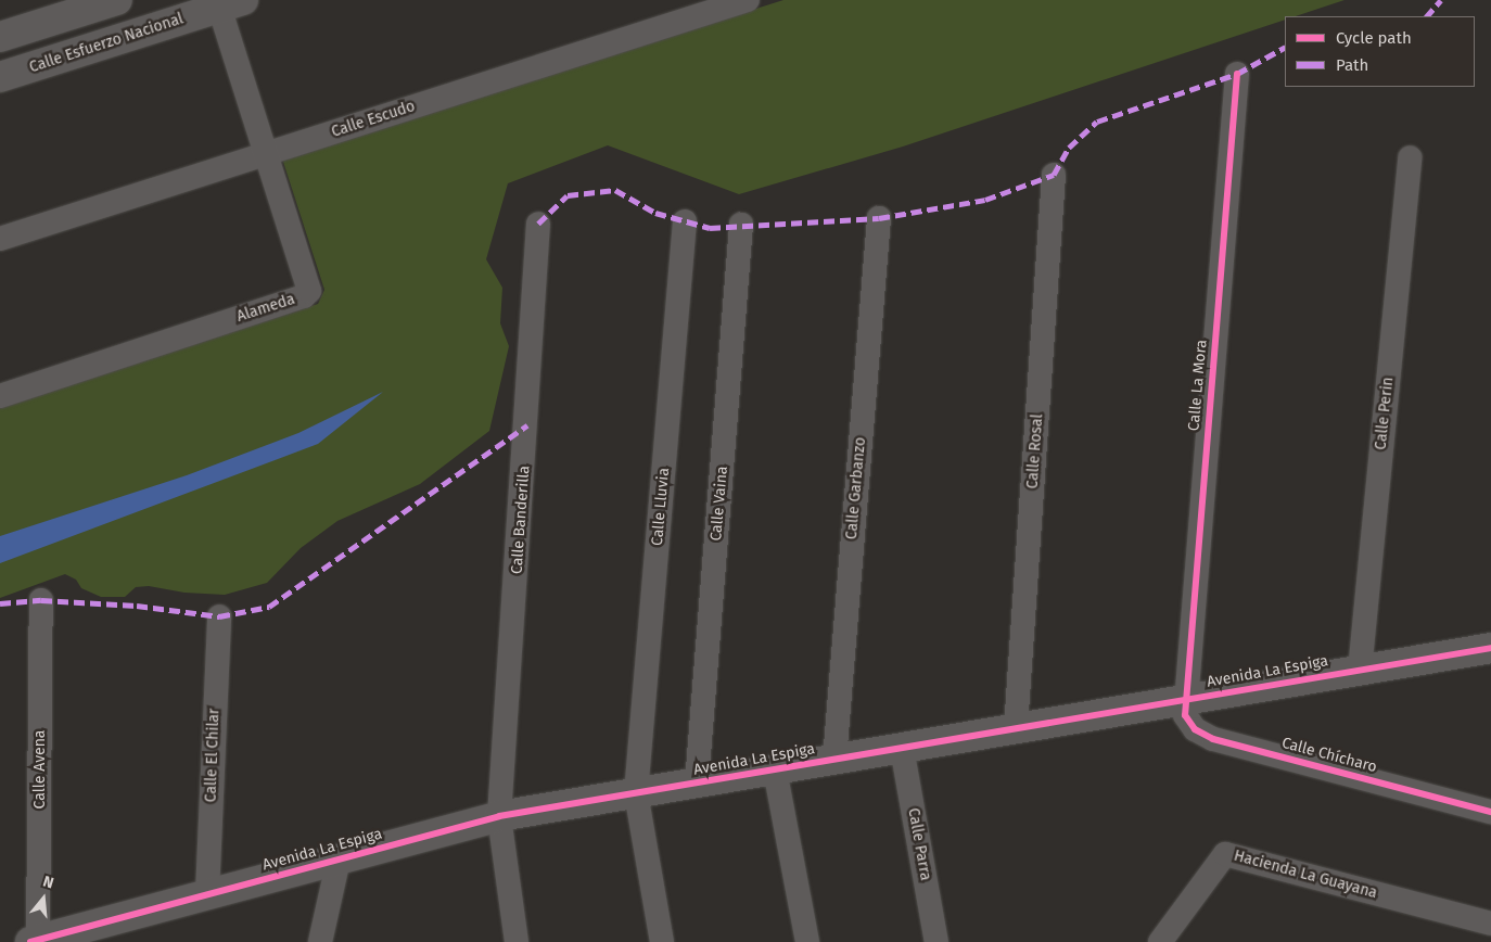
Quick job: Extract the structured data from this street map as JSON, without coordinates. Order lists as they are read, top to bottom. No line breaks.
{"streets":{"street":["Calle Esfuerzo Nacional","Calle Escudo","Alameda","Calle La Mora","Calle Perin","Calle Rosal","Calle Garbanzo","Calle Vaina","Calle Lluvia","Calle Banderilla","Avenida La Espiga","Calle El Chilar","Calle Chícharo","Calle Avena","Calle Parra","Hacienda La Guayana"]},"crossings":[["Calle Esfuerzo Nacional","Alameda"],["Calle Escudo","Alameda"],["Calle La Mora","Avenida La Espiga"],["Calle La Mora","Calle Chícharo"],["Calle Perin","Avenida La Espiga"],["Calle Rosal","Avenida La Espiga"],["Calle Garbanzo","Avenida La Espiga"],["Calle Vaina","Avenida La Espiga"],["Calle Lluvia","Avenida La Espiga"],["Calle Banderilla","Avenida La Espiga"],["Avenida La Espiga","Calle El Chilar"],["Avenida La Espiga","Calle Chícharo"],["Avenida La Espiga","Calle Avena"],["Avenida La Espiga","Calle Parra"]],"legend":["Cycle path","Path"],"north":"top"}
